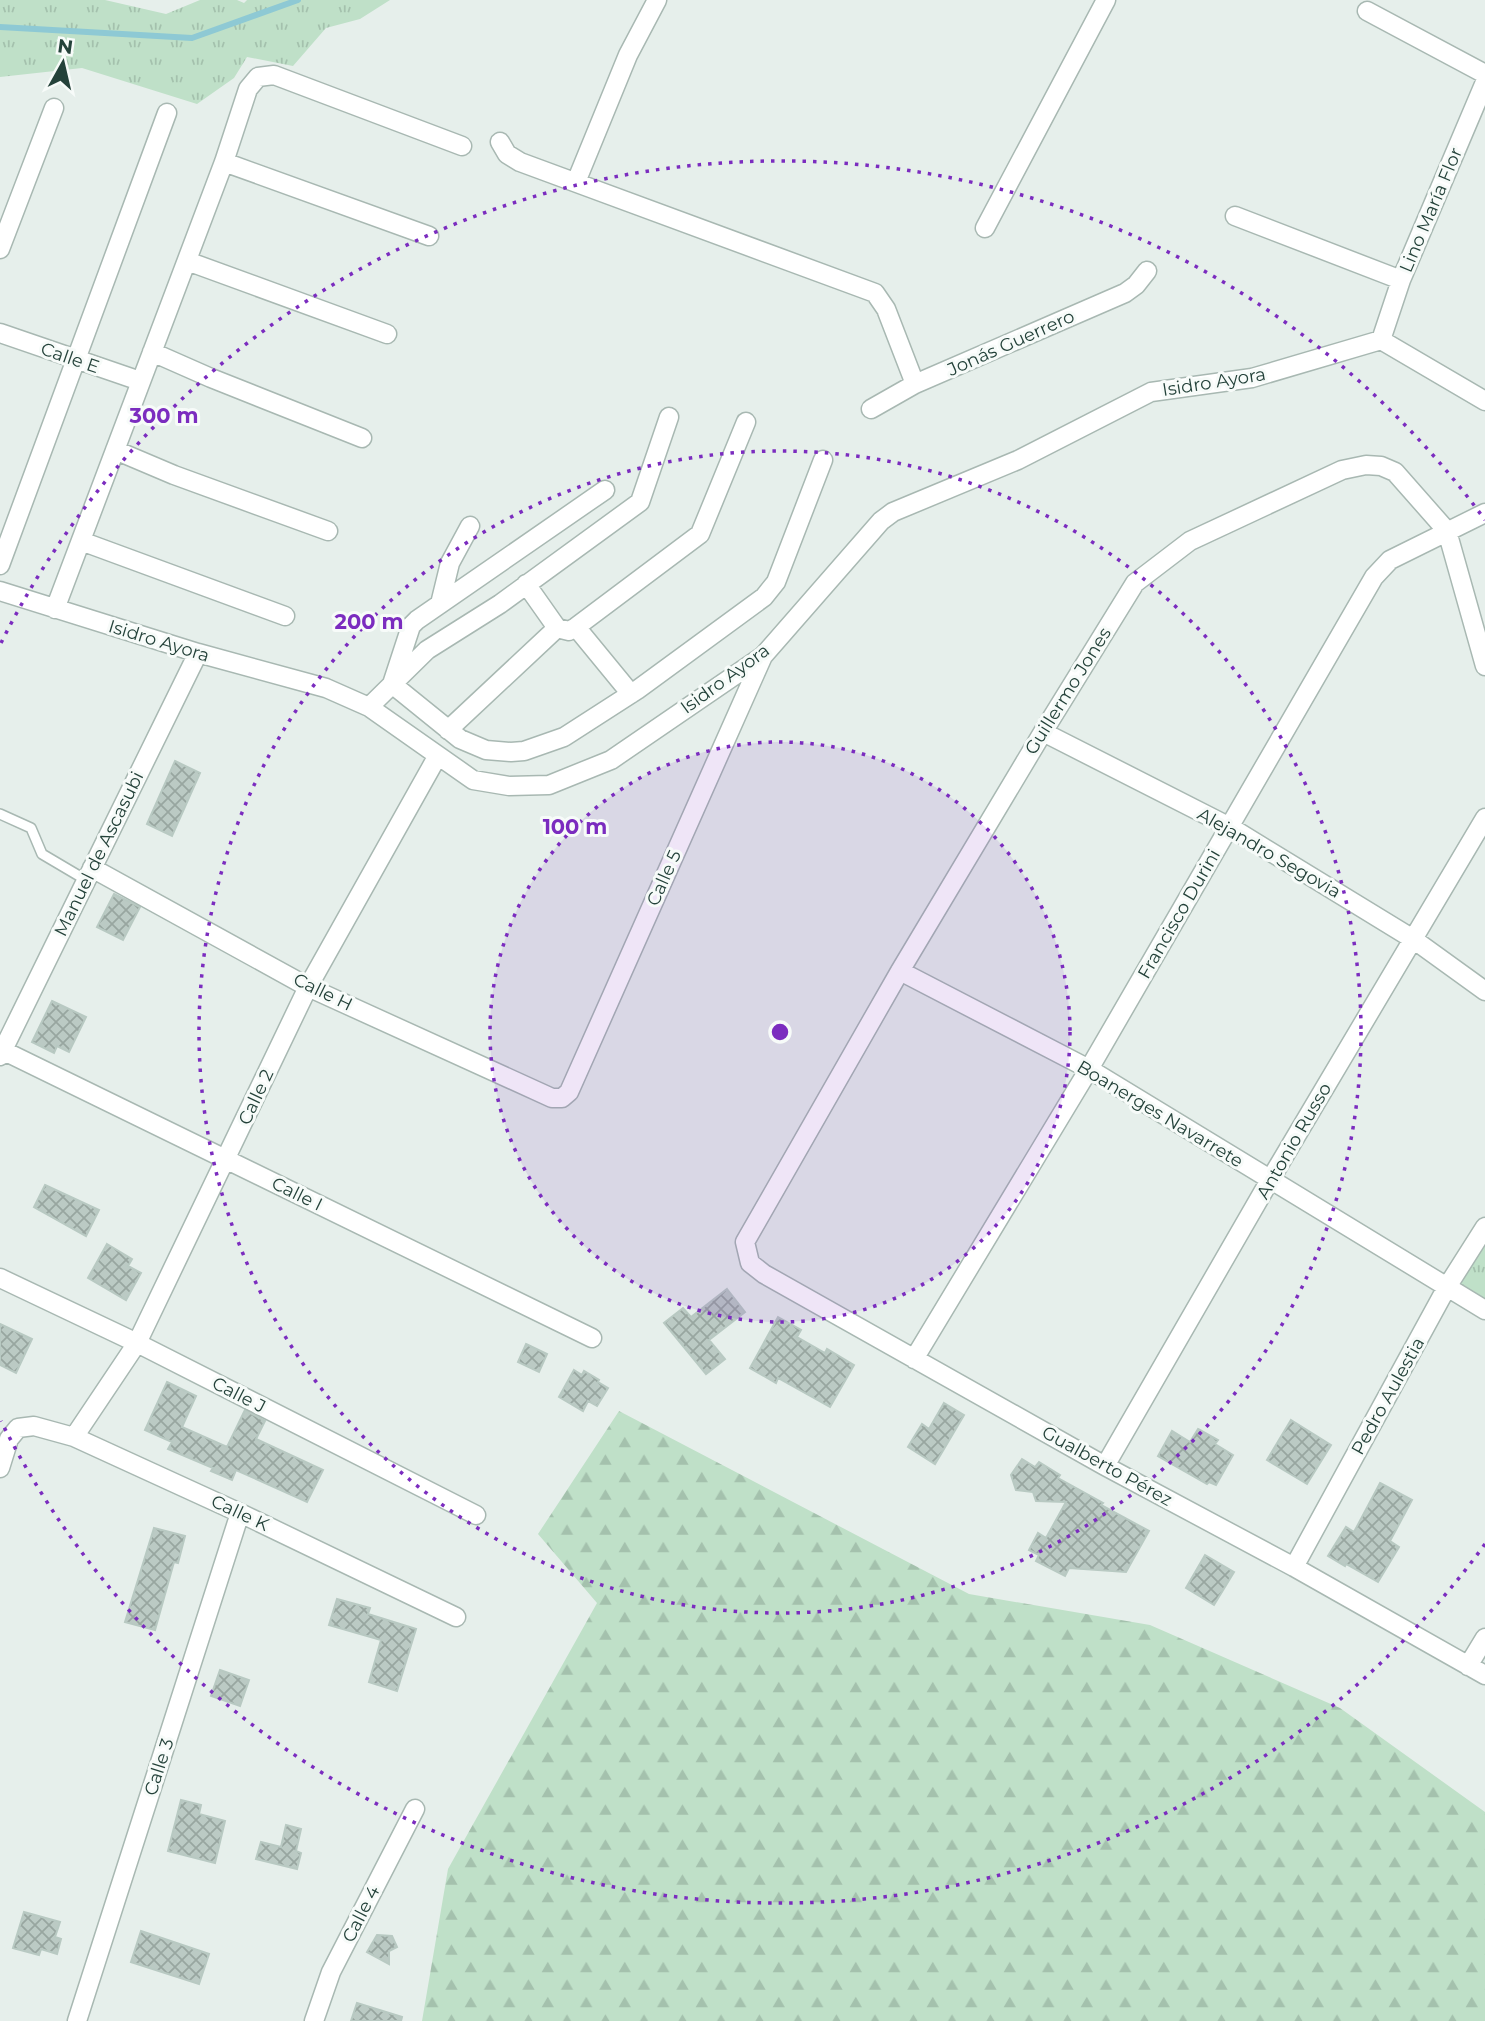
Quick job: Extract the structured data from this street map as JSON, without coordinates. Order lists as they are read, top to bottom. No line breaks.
{"streets":{"street":["Lino María Flor","Jonás Guerrero","Calle E","Isidro Ayora","Guillermo Jones","Alejandro Segovia","Manuel de Ascasubi","Calle 5","Francisco Durini","Calle H","Calle 2","Boanerges Navarrete","Antonio Russo","Calle I","Calle J","Pedro Aulestia","Gualberto Pérez","Calle K","Calle 3","Calle 4"]},"crossings":[["Lino María Flor","Isidro Ayora"],["Isidro Ayora","Manuel de Ascasubi"],["Isidro Ayora","Calle 5"],["Isidro Ayora","Calle 2"],["Guillermo Jones","Alejandro Segovia"],["Guillermo Jones","Francisco Durini"],["Guillermo Jones","Boanerges Navarrete"],["Guillermo Jones","Gualberto Pérez"],["Alejandro Segovia","Francisco Durini"],["Alejandro Segovia","Antonio Russo"],["Manuel de Ascasubi","Calle H"],["Manuel de Ascasubi","Calle I"],["Calle 5","Calle H"],["Francisco Durini","Boanerges Navarrete"],["Francisco Durini","Gualberto Pérez"],["Calle H","Calle 2"],["Calle 2","Calle I"],["Calle 2","Calle J"],["Calle 2","Calle K"],["Boanerges Navarrete","Antonio Russo"],["Boanerges Navarrete","Pedro Aulestia"],["Antonio Russo","Gualberto Pérez"],["Pedro Aulestia","Gualberto Pérez"],["Calle K","Calle 3"]],"north":"top","rings":["300 m","200 m","100 m"]}
